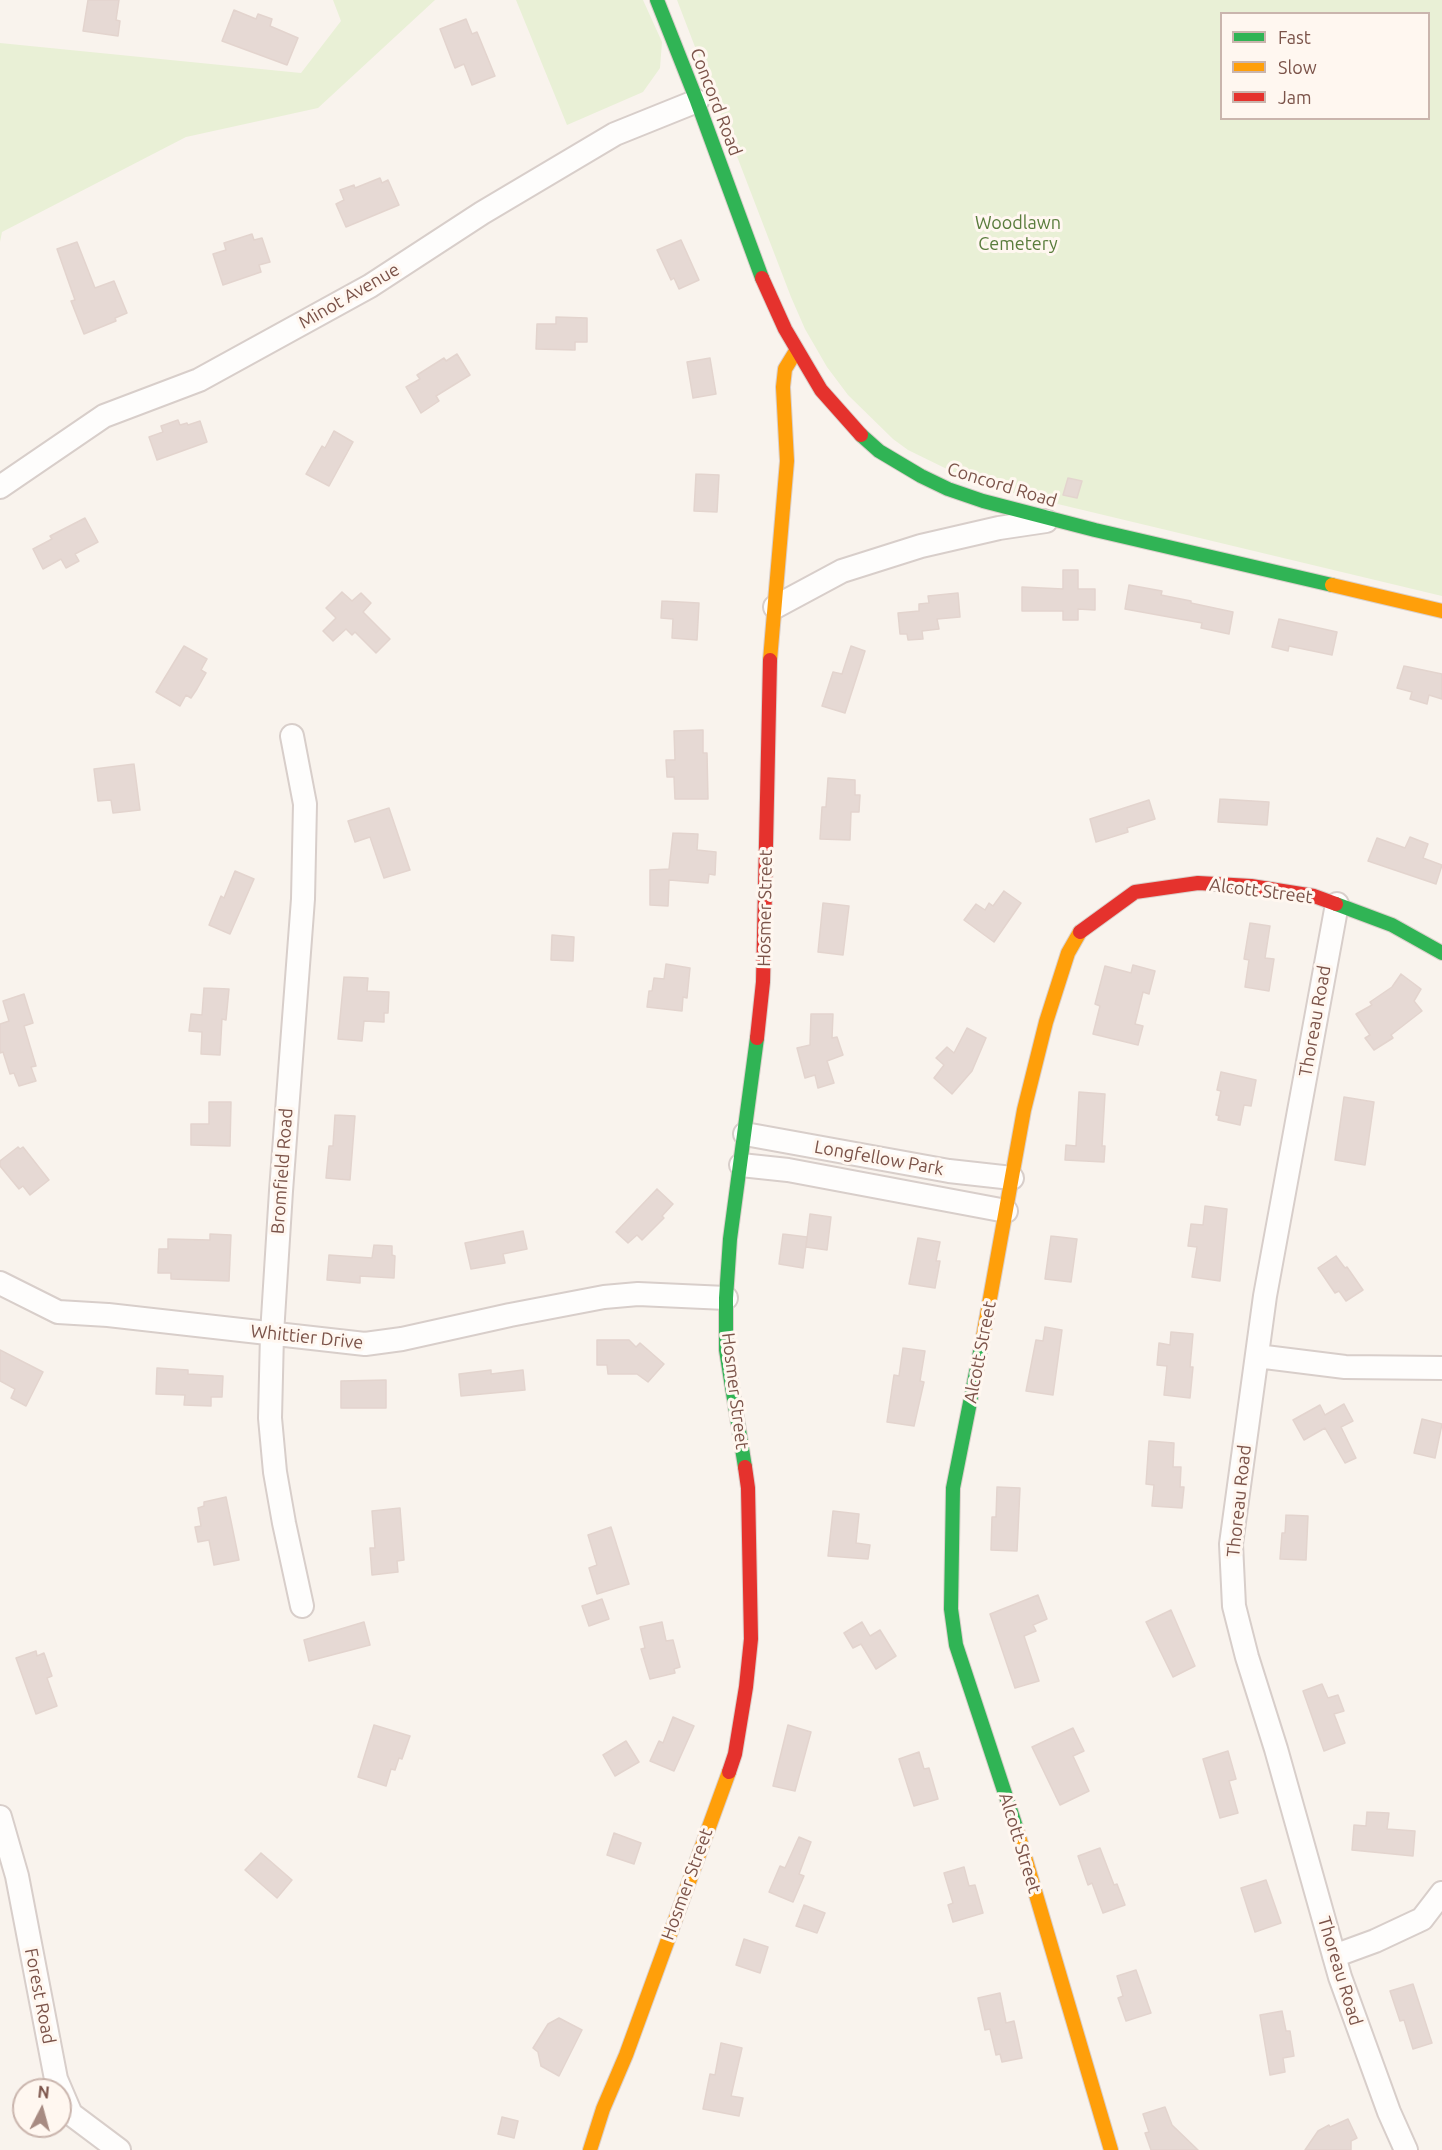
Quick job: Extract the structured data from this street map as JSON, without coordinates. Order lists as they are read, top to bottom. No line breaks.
{"streets":{"street":["Concord Road","Minot Avenue","Alcott Street","Hosmer Street","Thoreau Road","Longfellow Park","Bromfield Road","Whittier Drive","Forest Road"]},"crossings":[["Concord Road","Minot Avenue"],["Concord Road","Hosmer Street"],["Alcott Street","Thoreau Road"],["Alcott Street","Longfellow Park"],["Hosmer Street","Longfellow Park"],["Hosmer Street","Whittier Drive"],["Bromfield Road","Whittier Drive"]],"parks":["Woodlawn Cemetery"],"legend":["Fast","Slow","Jam"],"north":"top"}
